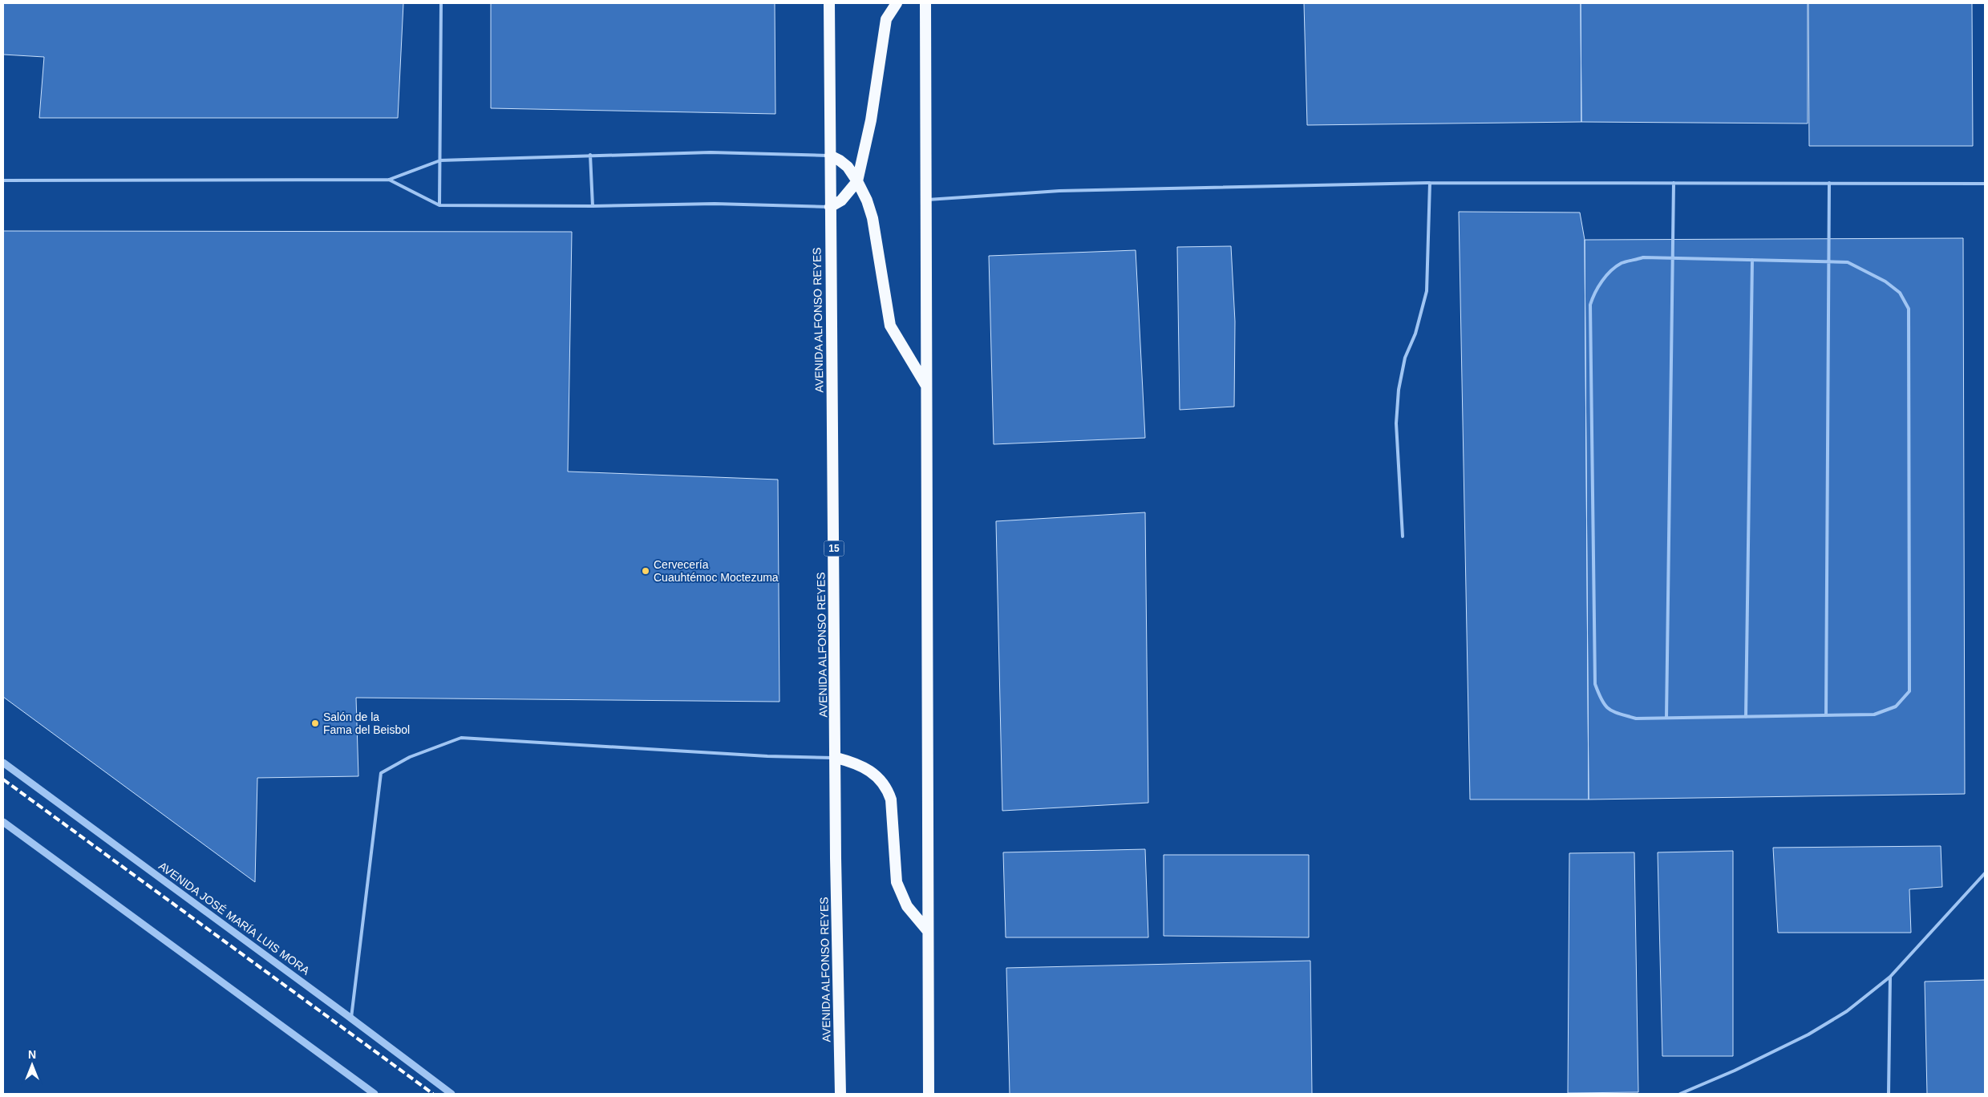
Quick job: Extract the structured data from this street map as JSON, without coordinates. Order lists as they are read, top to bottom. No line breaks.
{"streets":{"highway":["AVENIDA ALFONSO REYES","15"],"street":["AVENIDA JOSÉ MARÍA LUIS MORA"]},"places":["Cervecería Cuauhtémoc Moctezuma","Salón de la Fama del Beisbol"],"north":"top"}
